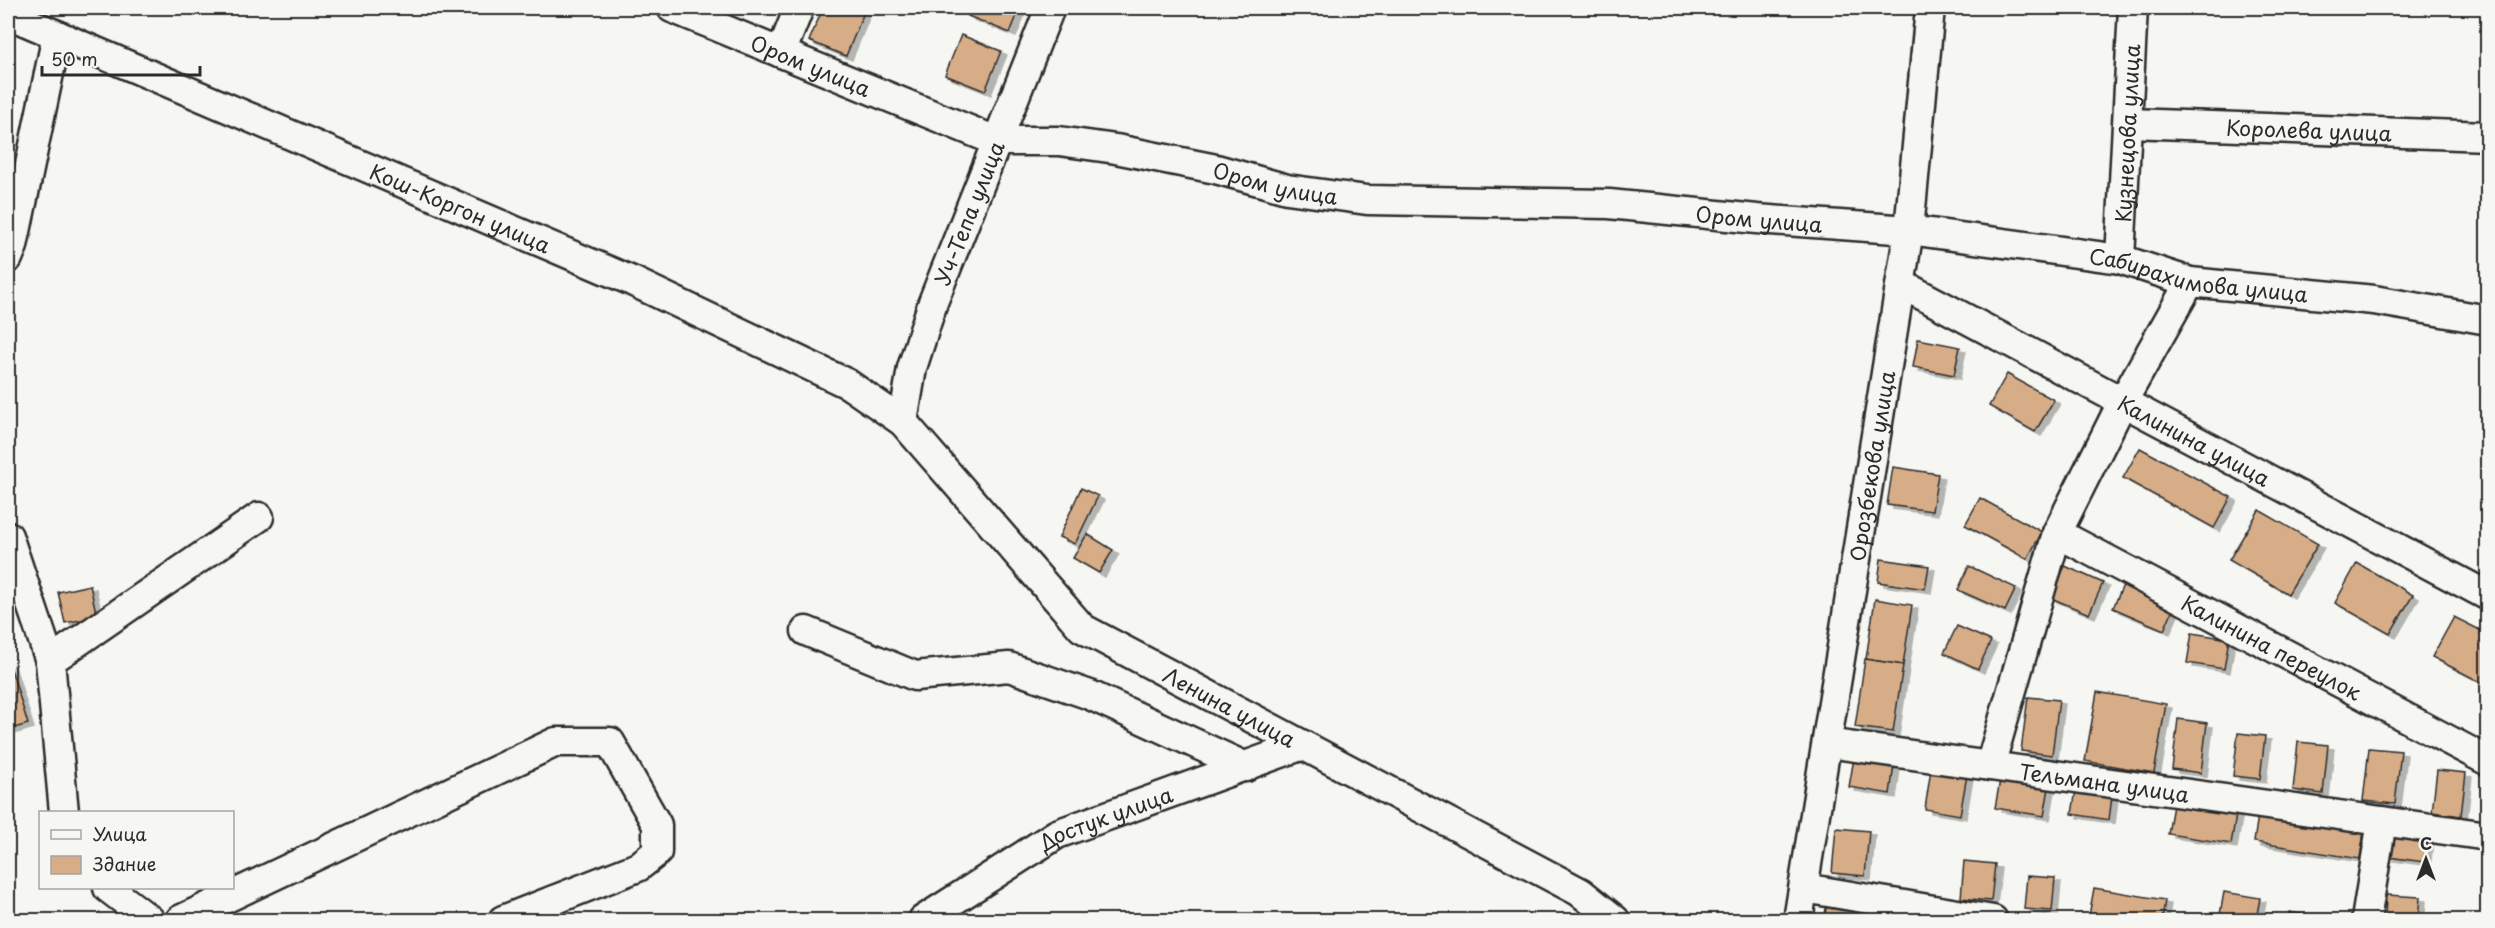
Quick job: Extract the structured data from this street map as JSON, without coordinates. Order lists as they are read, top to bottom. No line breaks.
{"streets":{"street":["Ором улица","Королева улица","Кузнецова улица","Кош-Коргон улица","Уч-Тепа улица","Сабирахимова улица","Калинина улица","Орозбекова улица","Калинина переулок","Ленина улица","Тельмана улица","Достук улица"]},"crossings":[["Ором улица","Уч-Тепа улица"],["Ором улица","Сабирахимова улица"],["Ором улица","Орозбекова улица"],["Королева улица","Кузнецова улица"],["Кузнецова улица","Сабирахимова улица"],["Кош-Коргон улица","Уч-Тепа улица"],["Кош-Коргон улица","Ленина улица"],["Уч-Тепа улица","Ленина улица"],["Сабирахимова улица","Орозбекова улица"],["Калинина улица","Орозбекова улица"],["Орозбекова улица","Тельмана улица"],["Ленина улица","Достук улица"]],"legend":["Улица","Здание"],"scale_bar":"50 m","north":"top"}
